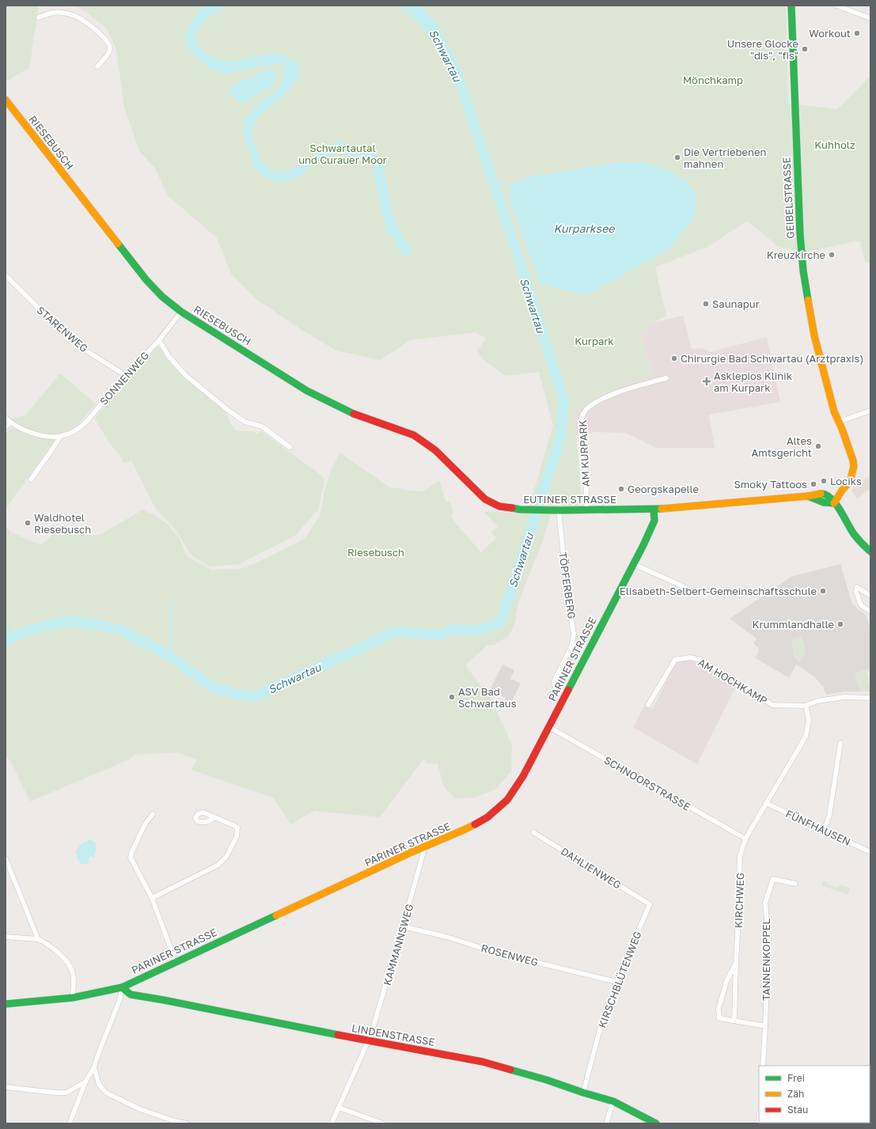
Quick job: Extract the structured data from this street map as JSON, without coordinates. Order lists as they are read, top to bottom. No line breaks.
{"streets":{"street":["RIESEBUSCH","GEIBELSTRASSE","STARENWEG","SONNENWEG","AM KURPARK","EUTINER STRASSE","TÖPFERBERG","PARINER STRASSE","AM HOCHKAMP","SCHNOORSTRASSE","FÜNFHAUSEN","DAHLIENWEG","KIRCHWEG","KAMMANNSWEG","ROSENWEG","TANNENKOPPEL","KIRSCHBLÜTENWEG","LINDENSTRASSE"]},"crossings":[["RIESEBUSCH","SONNENWEG"],["RIESEBUSCH","EUTINER STRASSE"],["GEIBELSTRASSE","EUTINER STRASSE"],["STARENWEG","SONNENWEG"],["AM KURPARK","EUTINER STRASSE"],["EUTINER STRASSE","TÖPFERBERG"],["EUTINER STRASSE","PARINER STRASSE"],["PARINER STRASSE","SCHNOORSTRASSE"],["PARINER STRASSE","KAMMANNSWEG"],["PARINER STRASSE","LINDENSTRASSE"],["SCHNOORSTRASSE","KIRCHWEG"],["DAHLIENWEG","KIRSCHBLÜTENWEG"],["KIRCHWEG","TANNENKOPPEL"],["KAMMANNSWEG","ROSENWEG"],["KAMMANNSWEG","LINDENSTRASSE"],["ROSENWEG","KIRSCHBLÜTENWEG"],["KIRSCHBLÜTENWEG","LINDENSTRASSE"]],"water":["Schwartau","Kurparksee"],"parks":["Mönchkamp","Kuhholz","Schwartautal und Curauer Moor","Kurpark","Riesebusch"],"places":{"other":["Workout","Unsere Glocke \"dis\", \"fis\"","Die Vertriebenen mahnen","Kreuzkirche","Saunapur","Chirurgie Bad Schwartau (Arztpraxis)","Altes Amtsgericht","Lociks","Smoky Tattoos","Georgskapelle","Waldhotel Riesebusch","Elisabeth-Selbert-Gemeinschaftsschule","Krummlandhalle","ASV Bad Schwartaus"],"health":["Asklepios Klinik am Kurpark"]},"legend":["Frei","Zäh","Stau"]}
